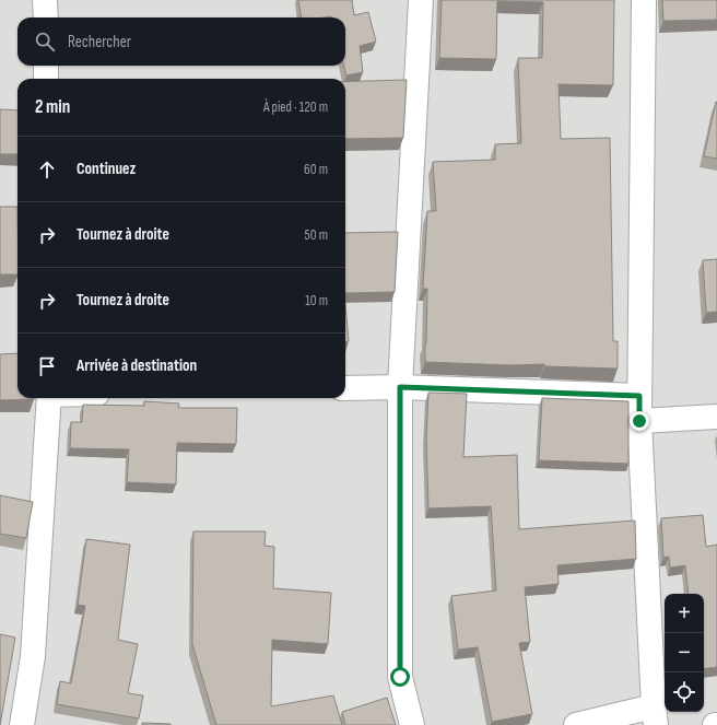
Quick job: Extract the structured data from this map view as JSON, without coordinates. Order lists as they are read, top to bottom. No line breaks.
{"page":{"search":"Rechercher","heading":["2 min","À pied · 120 m"],"list":[["Continuez","60 m"],["Tournez à droite","50 m"],["Tournez à droite","10 m"],"Arrivée à destination"],"map_buttons":["+","−"]}}
